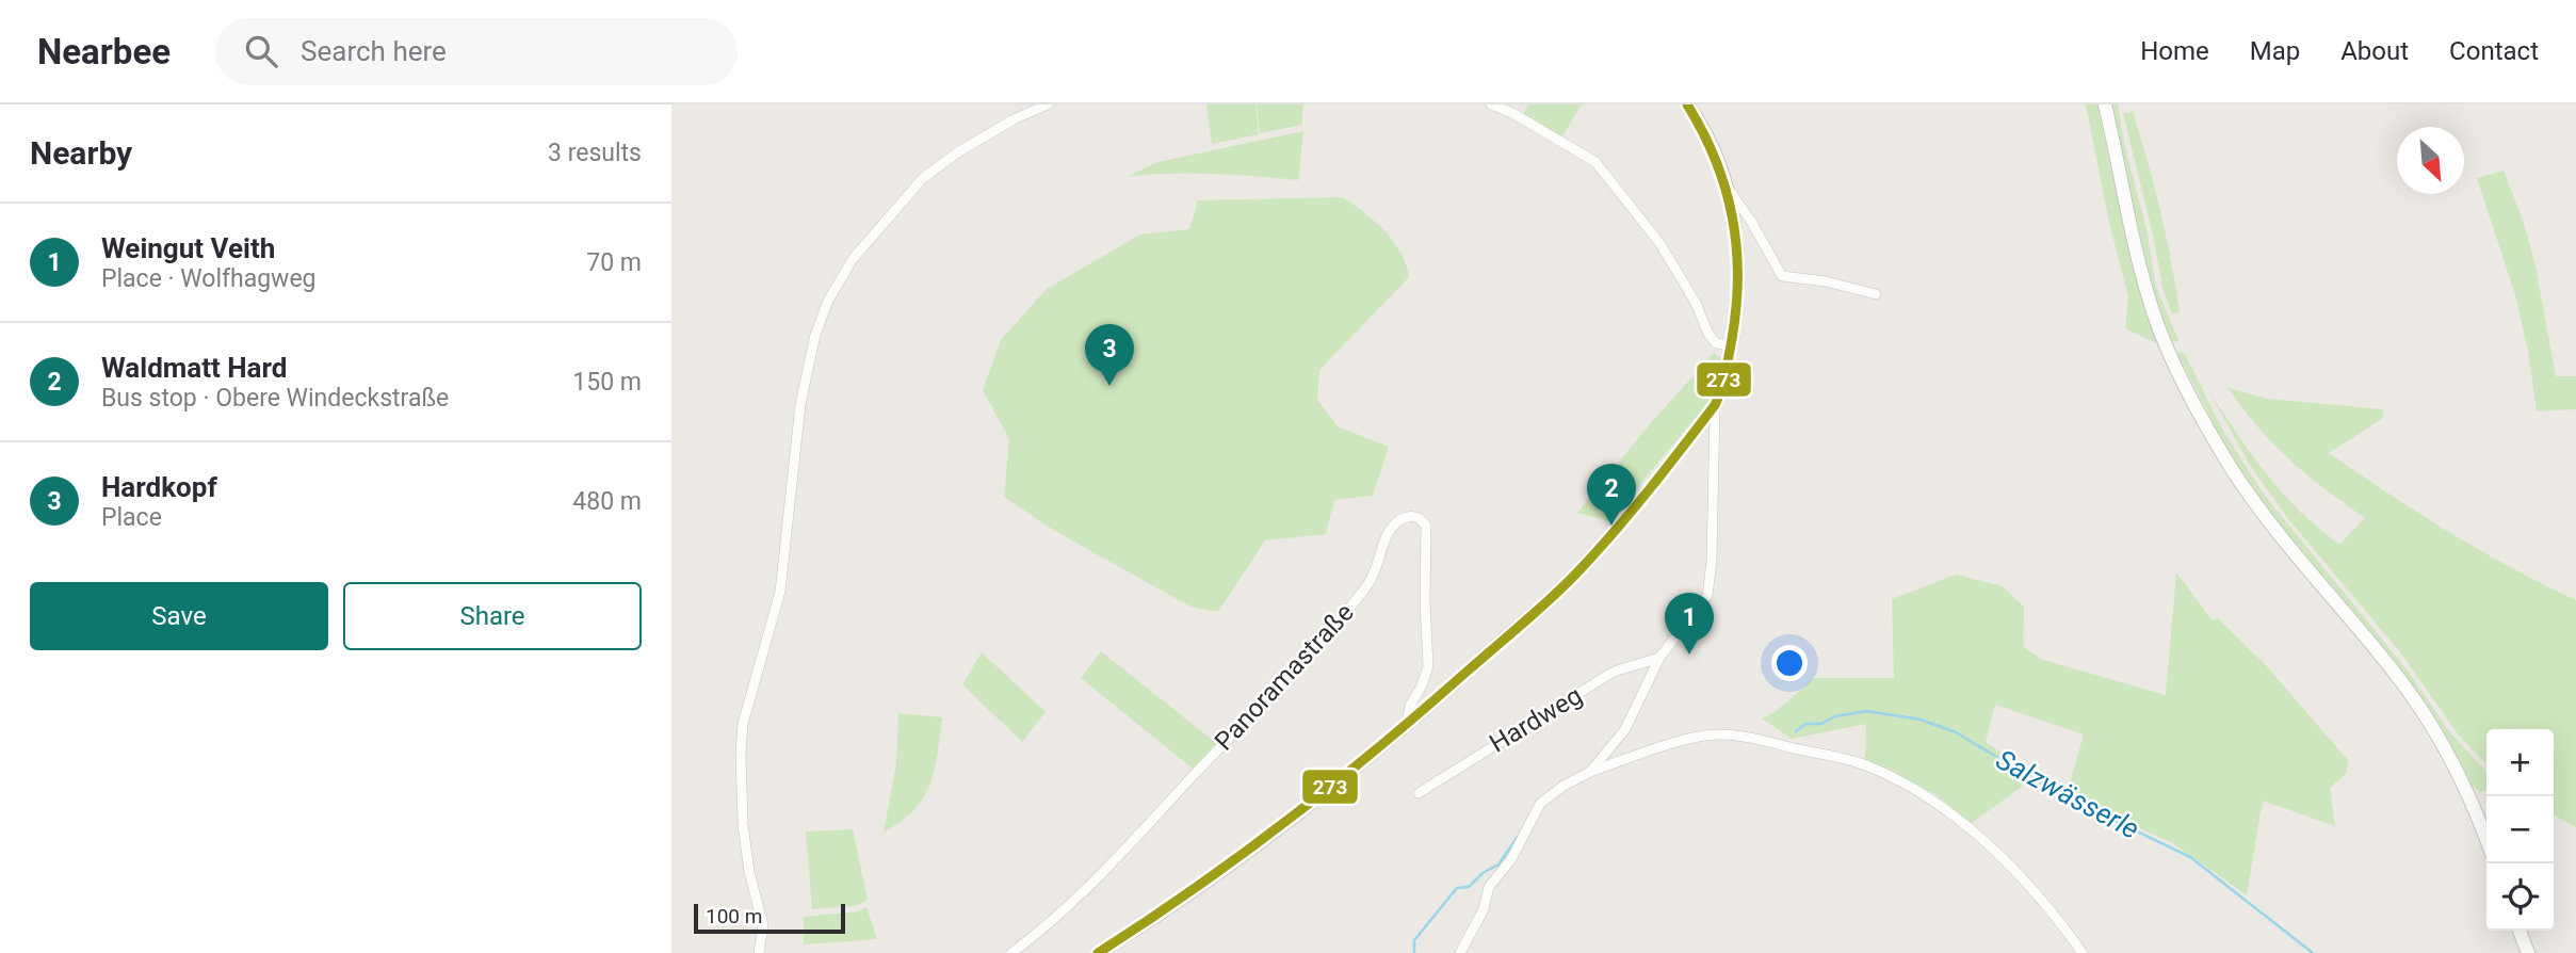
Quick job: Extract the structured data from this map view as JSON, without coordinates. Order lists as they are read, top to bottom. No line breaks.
{"streets":{"street":["Panoramastraße","Hardweg"]},"water":["Salzwässerle"],"lines":["transit line 273"],"scale_bar":"100 m","north":"bottom right","page":{"header":"Nearbee","search":"Search here","nav":["Home","Map","About","Contact"],"heading":["Nearby","3 results"],"list":[{"mark":"1","name":"Weingut Veith","note":"Place · Wolfhagweg","value":"70 m"},{"mark":"2","name":"Waldmatt Hard","note":"Bus stop · Obere Windeckstraße","value":"150 m"},{"mark":"3","name":"Hardkopf","note":"Place","value":"480 m"}],"pins":["3","2","1"],"buttons":["Save","Share"],"map_buttons":["+","−"],"scale":"100 m"}}
